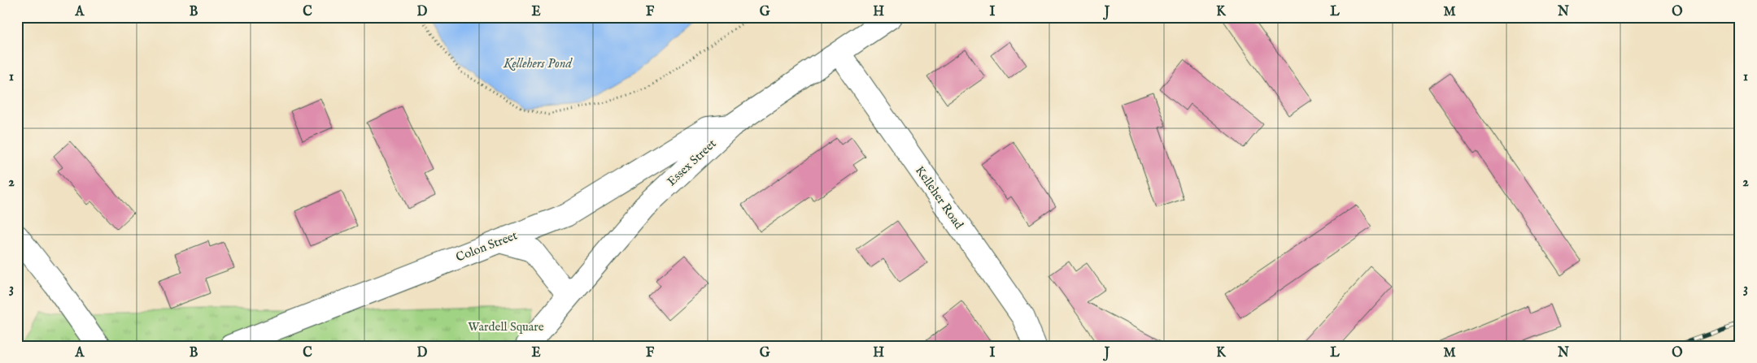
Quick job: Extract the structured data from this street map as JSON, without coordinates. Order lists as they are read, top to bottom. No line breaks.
{"streets":{"main road":["Essex Street","Kelleher Road","Colon Street"]},"crossings":[["Essex Street","Kelleher Road"],["Essex Street","Colon Street"]],"water":["Kellehers Pond"],"parks":["Wardell Square"],"grid":{"columns":["A","B","C","D","E","F","G","H","I","J","K","L","M","N","O"],"rows":["1","2","3"]}}
